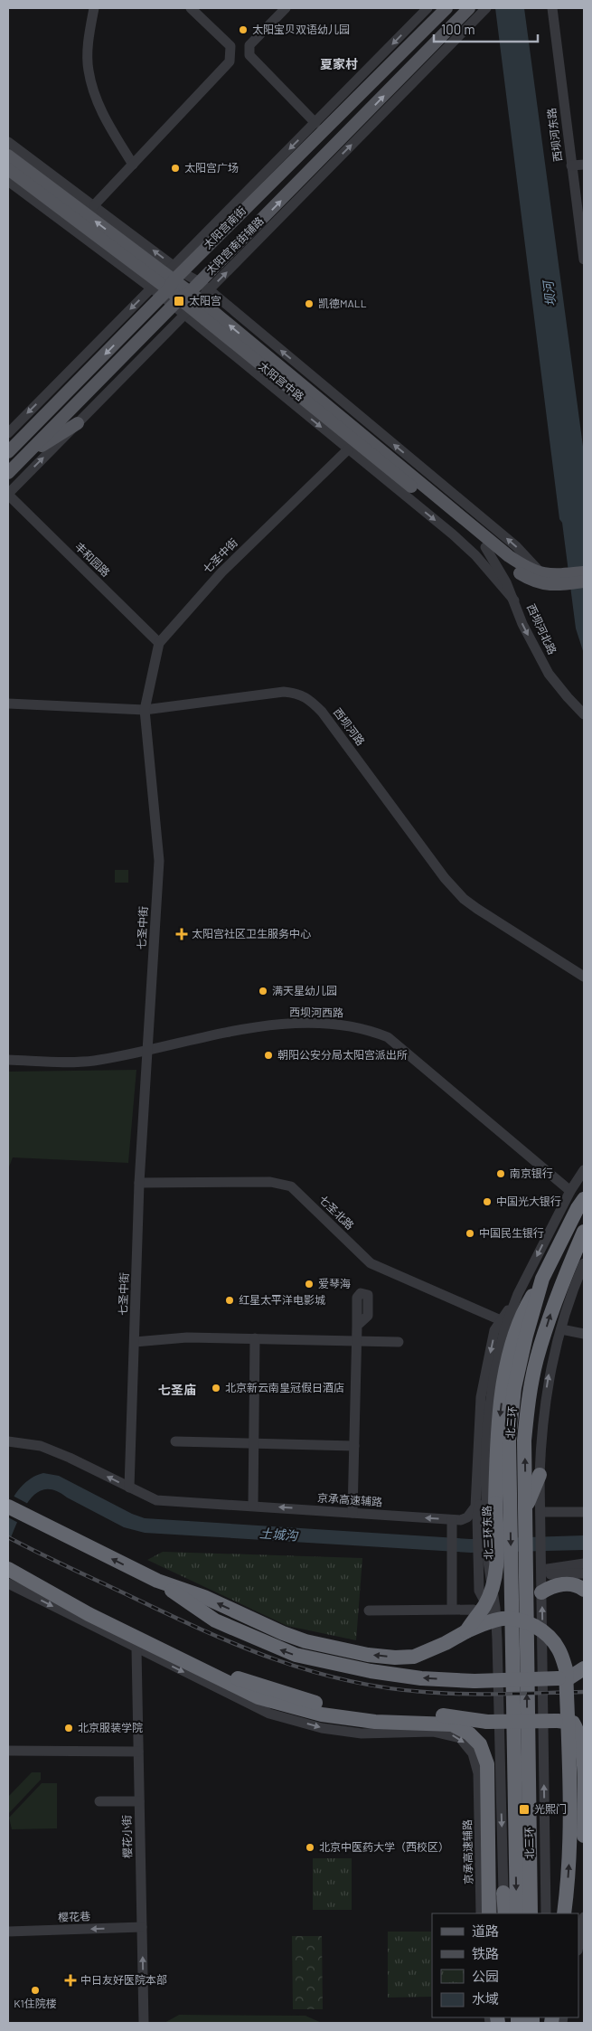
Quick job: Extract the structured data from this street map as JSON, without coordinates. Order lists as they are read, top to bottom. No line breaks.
{"streets":{"highway":["北三环"],"main road":["太阳宫南街","太阳宫中路"],"street":["西坝河东路","七圣中街","丰和园路","西坝河北路","西坝河路","西坝河西路","七圣北路","京承高速辅路","北三环东路","樱花小街","樱花巷"]},"crossings":[["太阳宫南街","太阳宫中路"],["太阳宫中路","七圣中街"],["太阳宫中路","西坝河北路"],["七圣中街","丰和园路"],["七圣中街","西坝河路"],["七圣中街","西坝河西路"],["七圣中街","七圣北路"],["七圣中街","京承高速辅路"],["西坝河西路","北三环东路"],["七圣北路","京承高速辅路"],["京承高速辅路","北三环东路"],["京承高速辅路","樱花小街"],["樱花小街","樱花巷"]],"one_way":["西坝河北路","樱花巷"],"districts":["夏家村","七圣庙"],"water":["坝河","土城沟"],"places":{"other":["太阳宝贝双语幼儿园","太阳宫广场","凯德MALL","满天星幼儿园","朝阳公安分局太阳宫派出所","南京银行","中国光大银行","中国民生银行","爱琴海","红星太平洋电影城","北京新云南皇冠假日酒店","北京服装学院","北京中医药大学（西校区）","K1住院楼"],"transit":["太阳宫","光熙门"],"health":["太阳宫社区卫生服务中心","中日友好医院本部"]},"legend":["道路","铁路","公园","水域"],"scale_bar":"100 m"}
